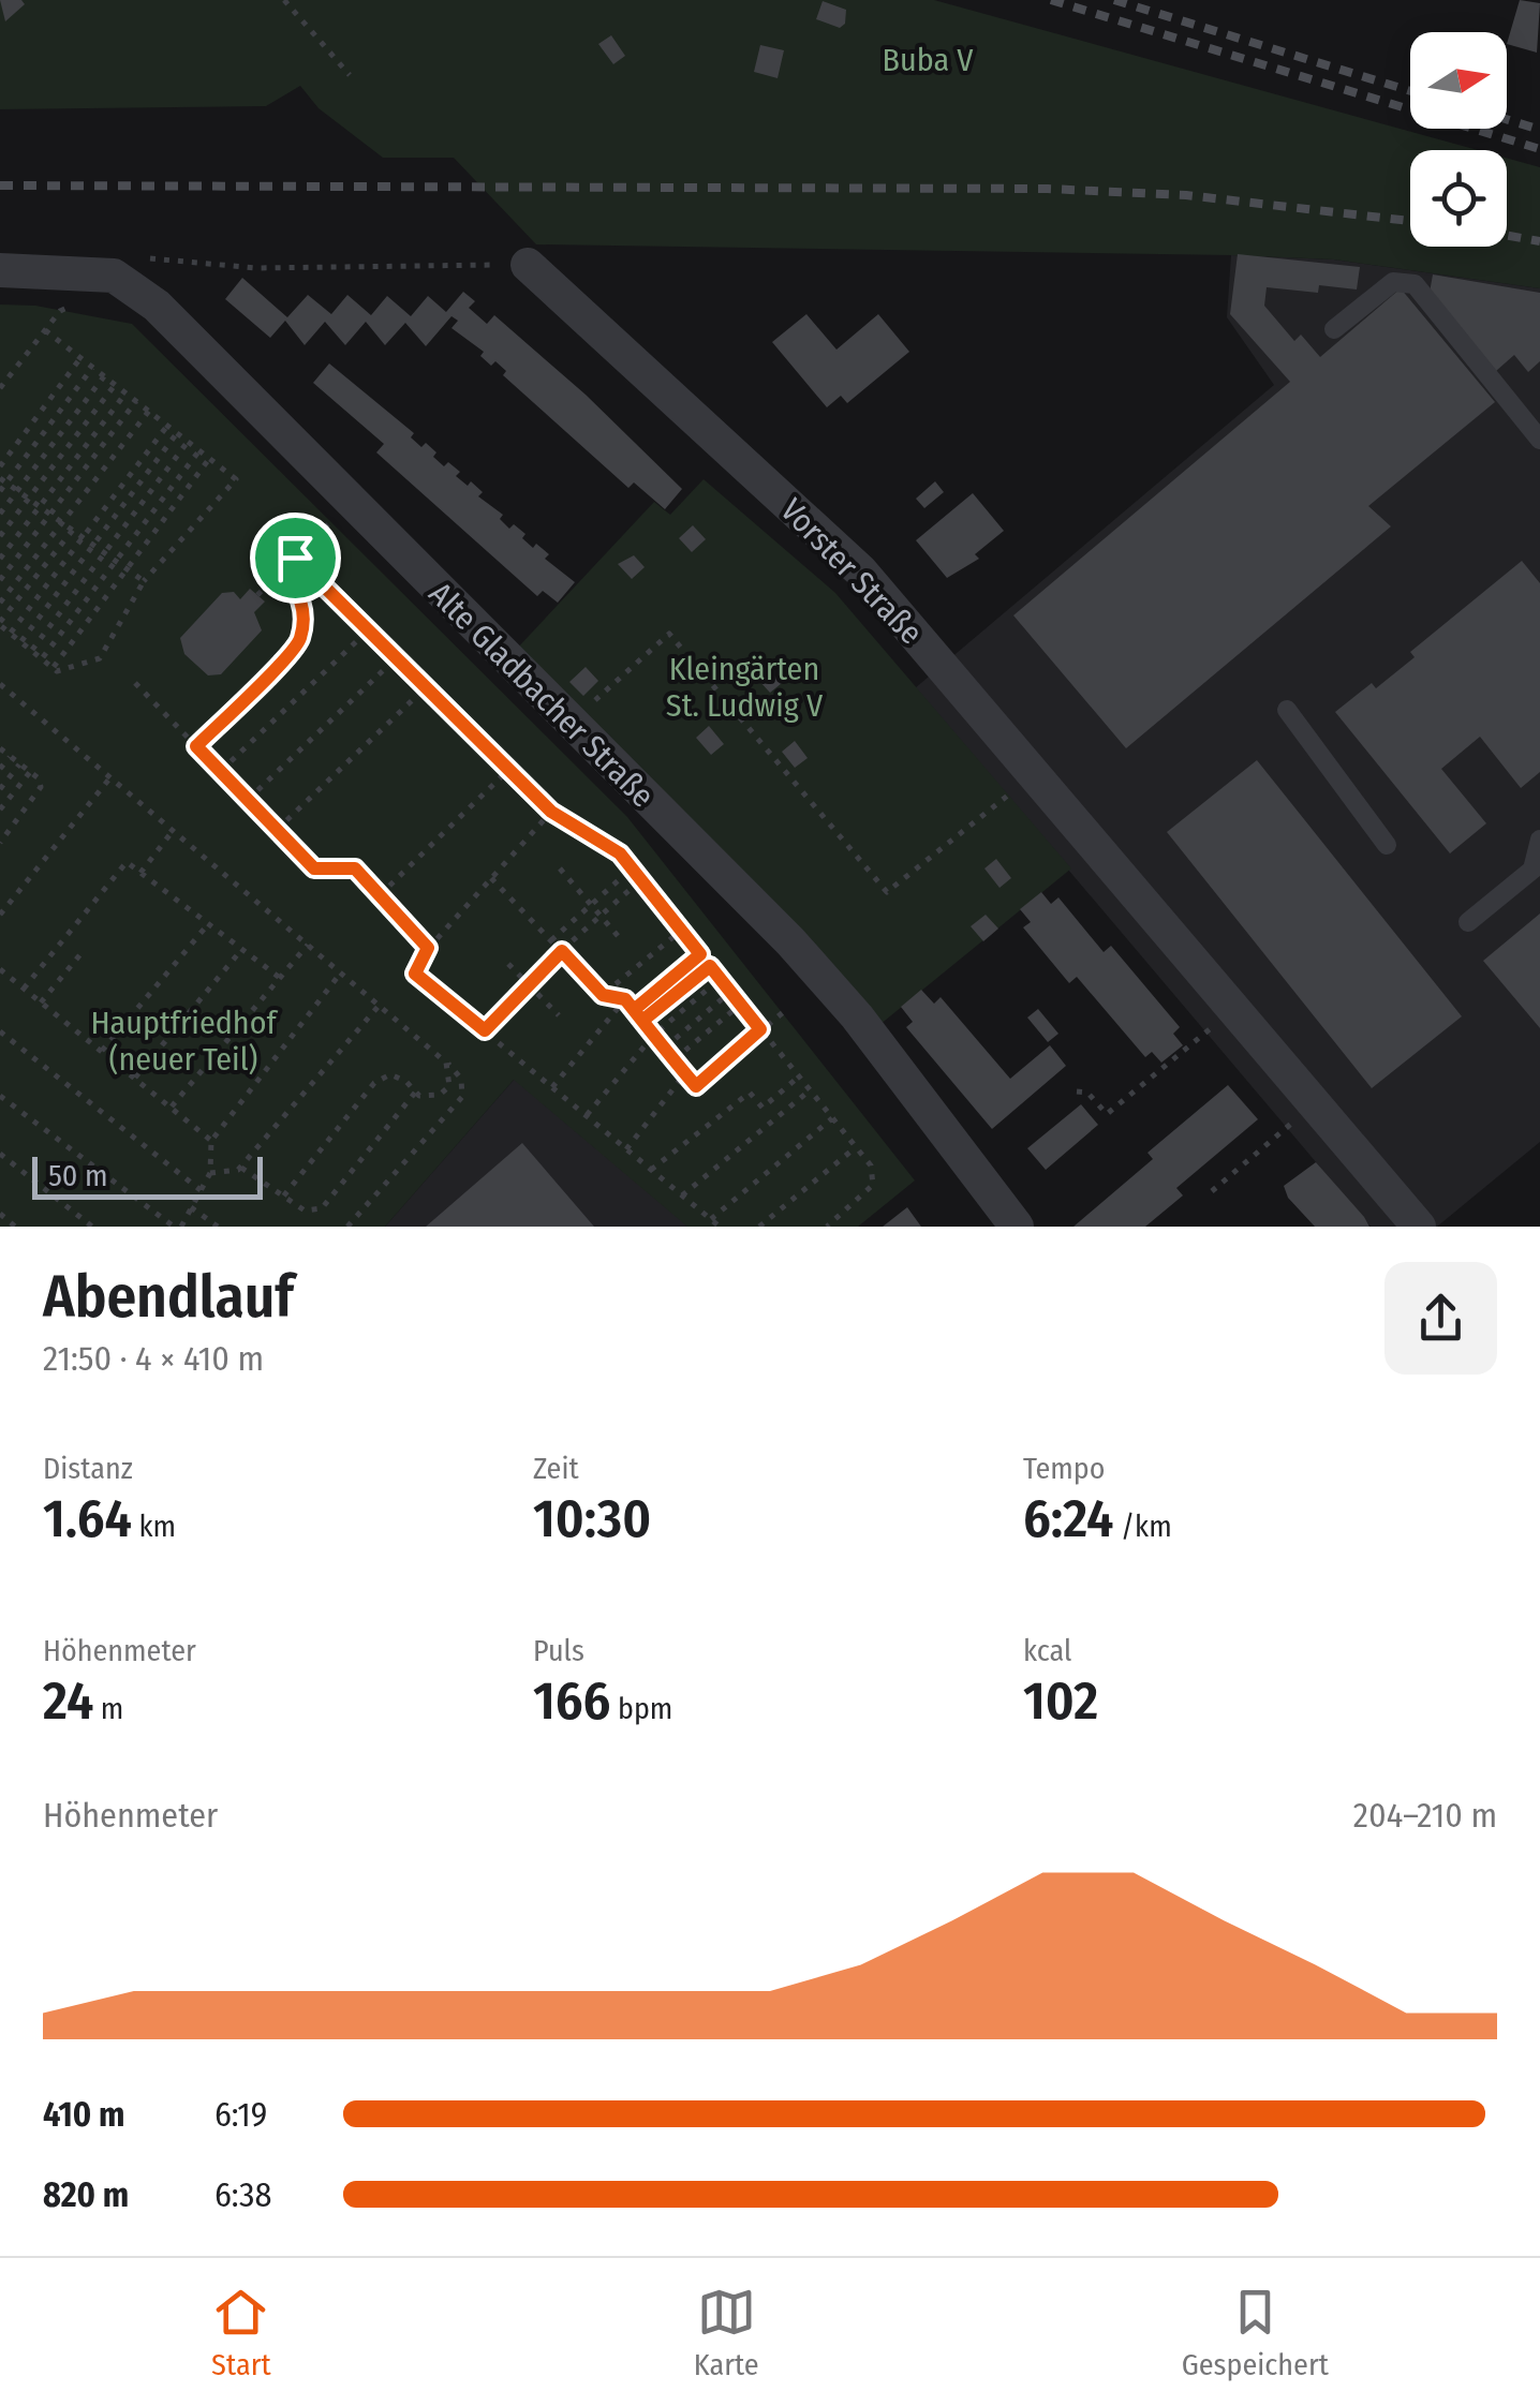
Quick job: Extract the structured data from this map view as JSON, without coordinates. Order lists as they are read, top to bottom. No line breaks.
{"streets":{"street":["Vorster Straße","Alte Gladbacher Straße"]},"parks":["Buba V","Kleingärten St. Ludwig V","Hauptfriedhof (neuer Teil)"],"scale_bar":"50 m","north":"right","page":{"scale":"50 m","heading":["Abendlauf","21:50 · 4 × 410 m"],"stats":[["Distanz","1.64 km"],["Zeit","10:30"],["Tempo","6:24 /km"],["Höhenmeter","24 m"],["Puls","166 bpm"],["kcal","102"]],"chart":["Höhenmeter","204–210 m"],"list":[{"name":"410 m","note":"6:19"},{"name":"820 m","note":"6:38"}],"tabs":["Start","Karte","Gespeichert"]}}
